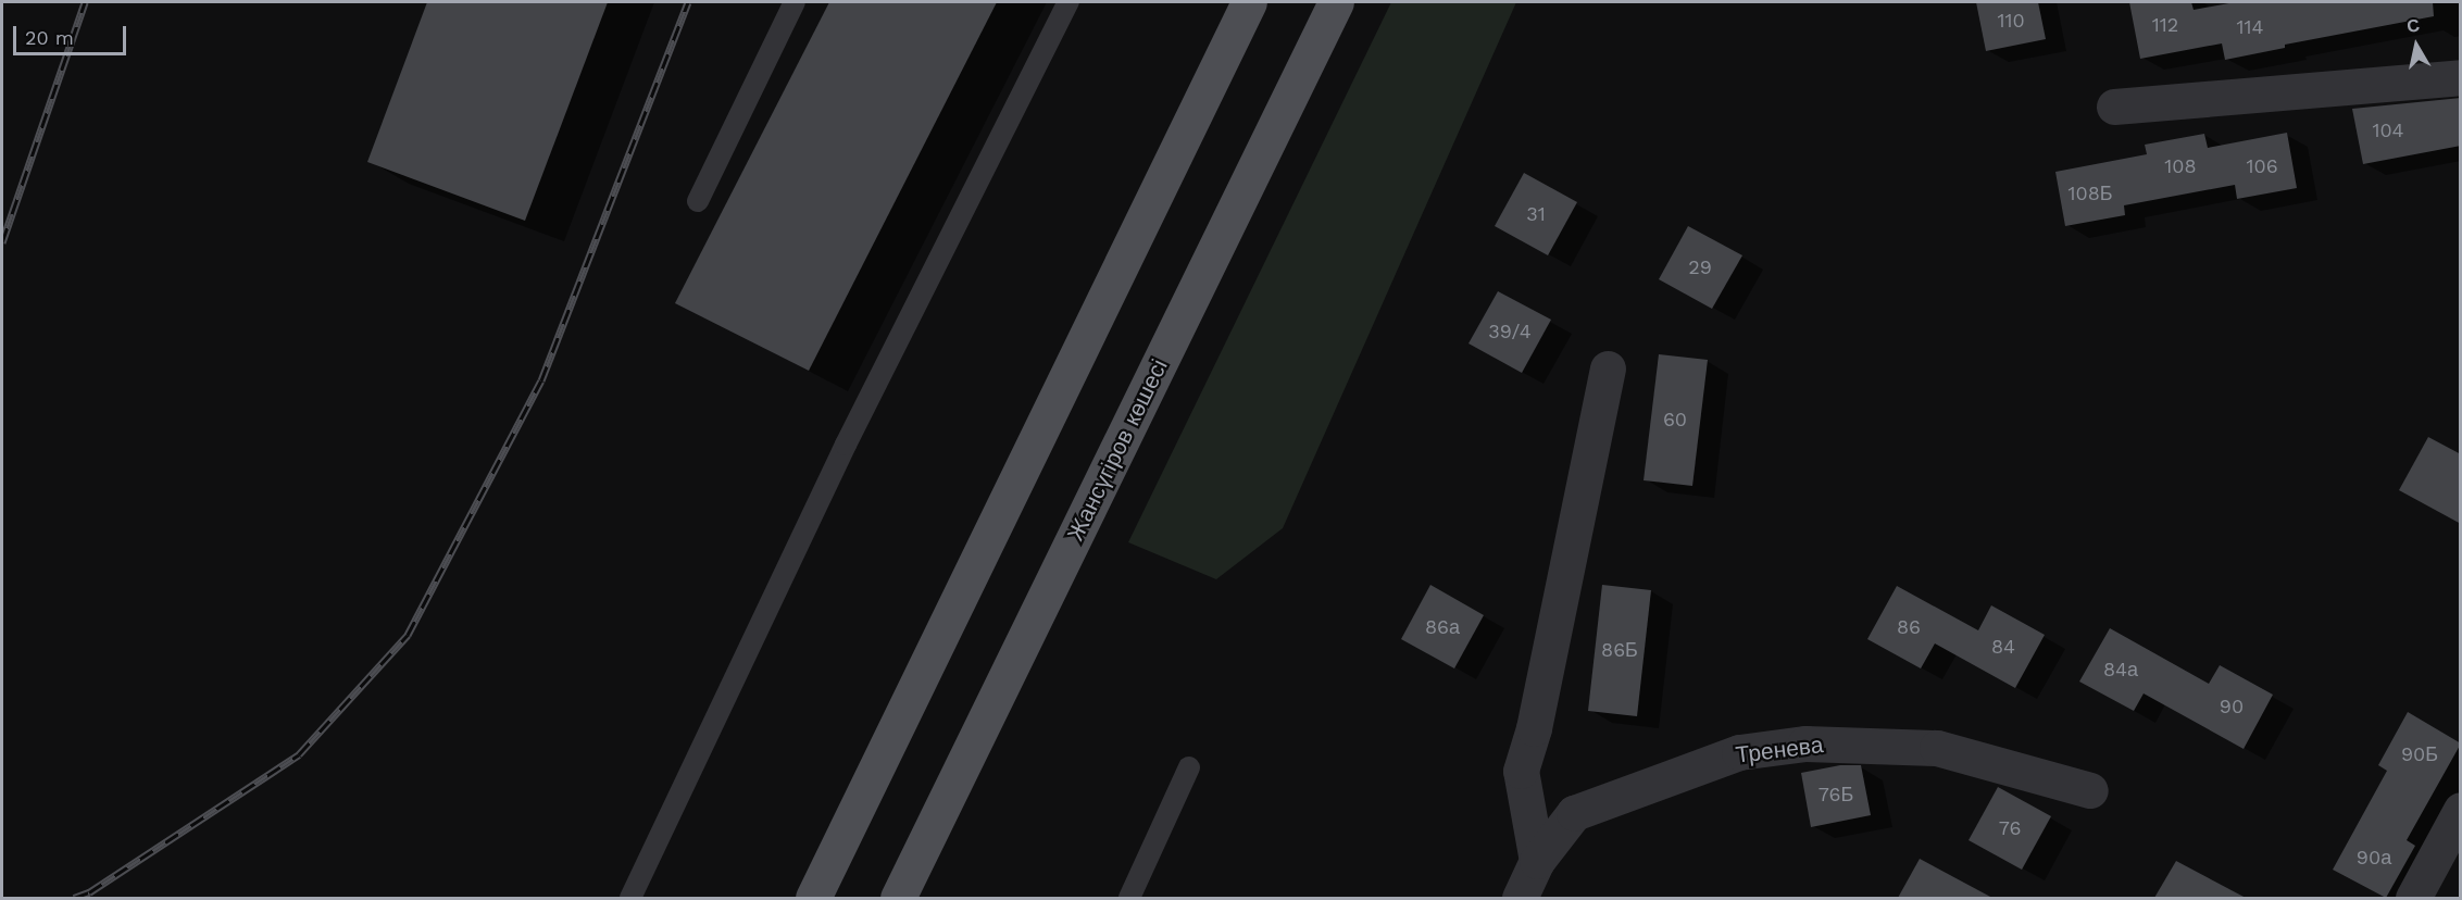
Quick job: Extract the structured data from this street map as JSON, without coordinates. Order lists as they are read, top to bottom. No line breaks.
{"streets":{"main road":["Жансүгіров көшесі"],"street":["Тренева"]},"house_numbers":["110","112","114","104","108","106","108Б","31","29","39/4","60","86а","86","84","86Б","84а","90","90Б","76Б","76","90а"],"scale_bar":"20 m","north":"top"}
